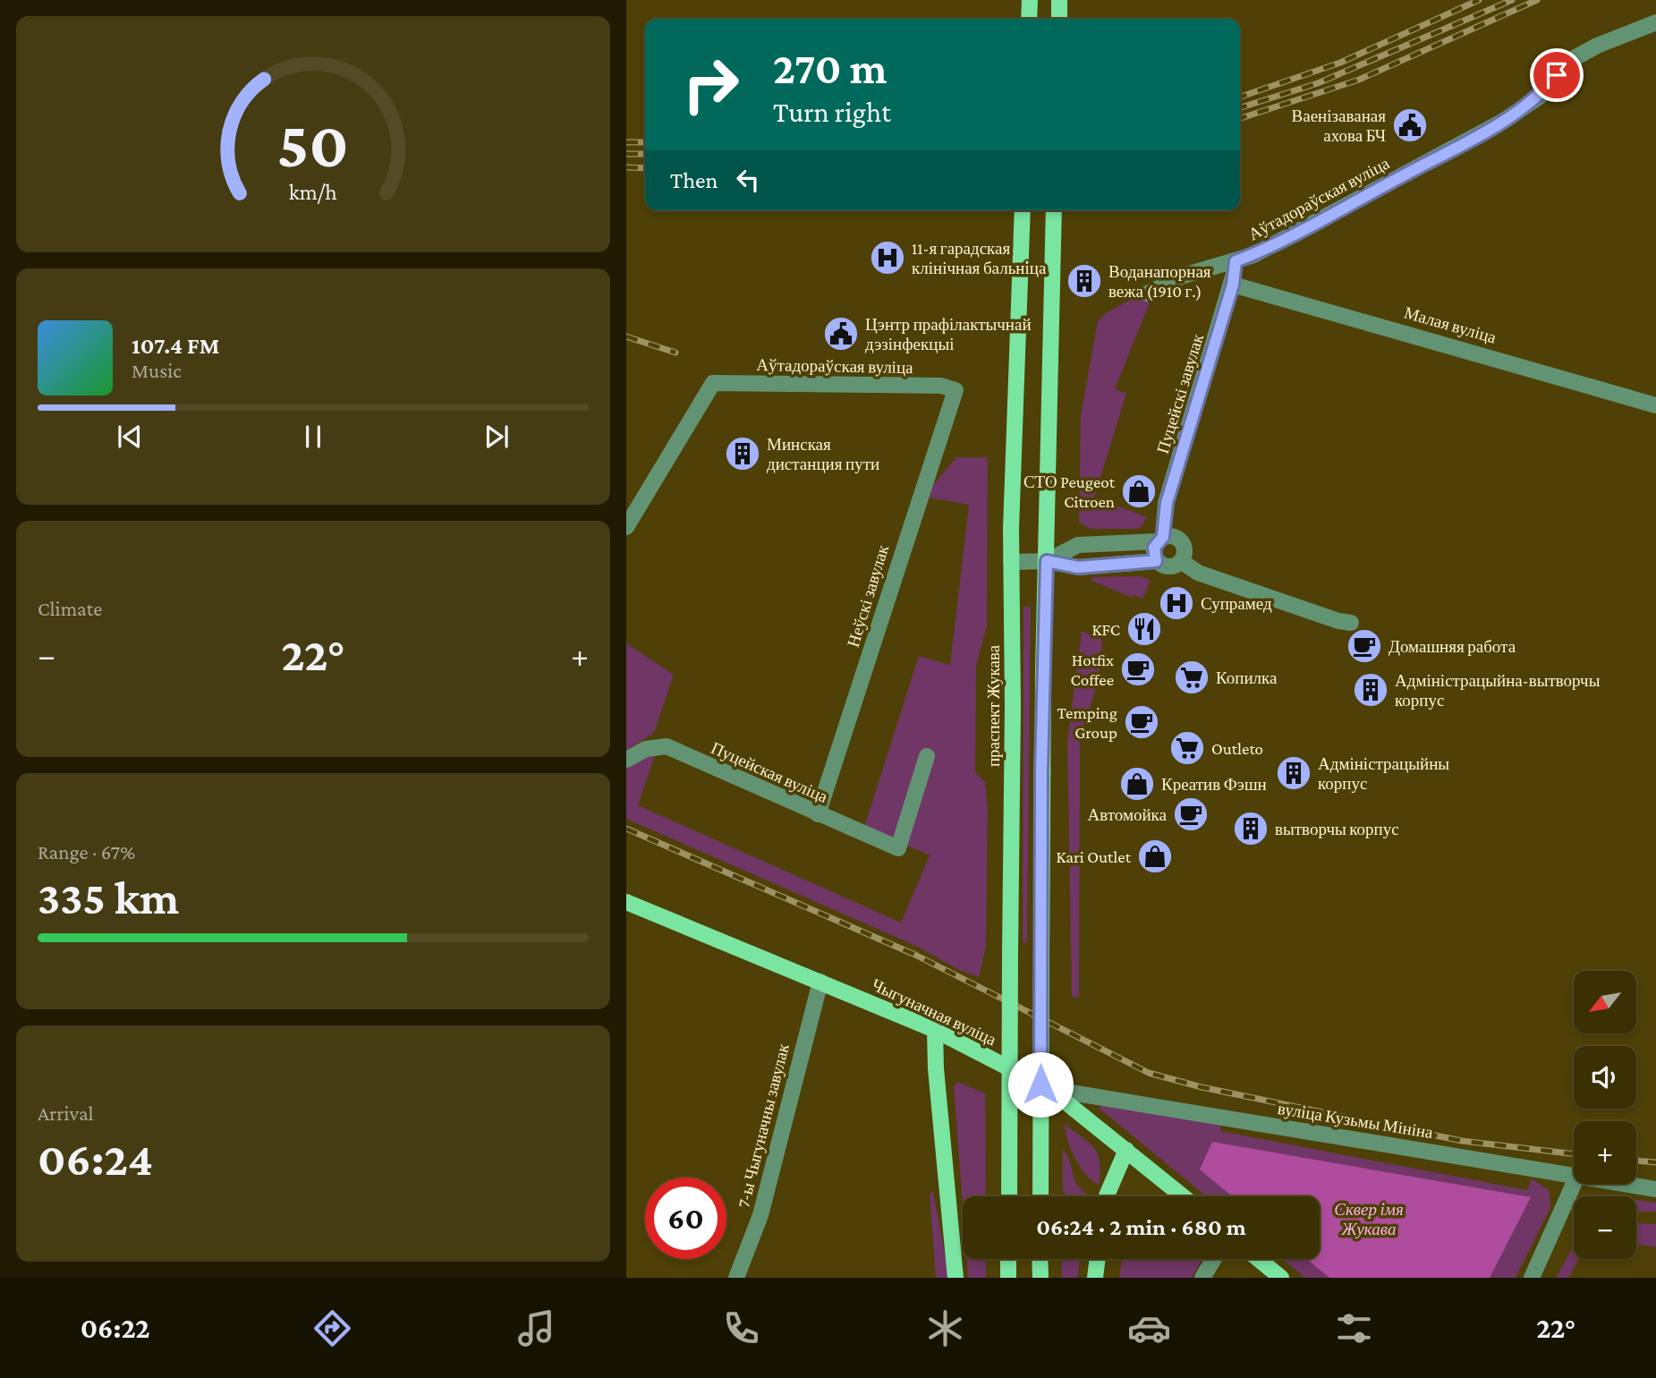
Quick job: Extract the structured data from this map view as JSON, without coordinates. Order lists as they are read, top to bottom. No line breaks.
{"streets":{"main road":["праспект Жукава","Чыгуначная вуліца"],"street":["Аўтадораўская вуліца","Малая вуліца","Пуцейскі завулак","Неўскі завулак","Пуцейская вуліца","вуліца Кузьмы Мініна","7-ы Чыгуначны завулак"]},"crossings":[["Аўтадораўская вуліца","Пуцейскі завулак"],["Аўтадораўская вуліца","Неўскі завулак"],["Малая вуліца","Пуцейскі завулак"],["Неўскі завулак","Пуцейская вуліца"],["Чыгуначная вуліца","вуліца Кузьмы Мініна"],["Чыгуначная вуліца","7-ы Чыгуначны завулак"]],"parks":["Сквер імя Жукава"],"places":{"public building":["Ваенізаваная ахова БЧ","Цэнтр прафілактычнай дэзінфекцыі"],"hospital":["11-я гарадская клінічная бальніца","Супрамед"],"building":["Воданапорная вежа (1910 г.)","Минская дистанция пути","Адміністрацыйна-вытворчы корпус","Адміністрацыйны корпус","вытворчы корпус"],"shop":["СТО Peugeot Citroen","Креатив Фэшн","Kari Outlet"],"restaurant":["KFC"],"cafe":["Домашняя работа","Hotfix Coffee","Temping Group","Автомойка"],"supermarket":["Копилка","Outleto"]},"north":"bottom left","page":{"turn":["270 m","Turn right"],"then":"Then","song":["107.4 FM","Music"],"tile":["Climate",["Range · 67%","335 km"],["Arrival","06:24"]],"heat":["−","22°","+"],"map_buttons":["+","−"],"limit":"60","trip":"06:24 · 2 min · 680 m","tabs":["06:22","22°"],"gauge":["50","km/h"]}}
